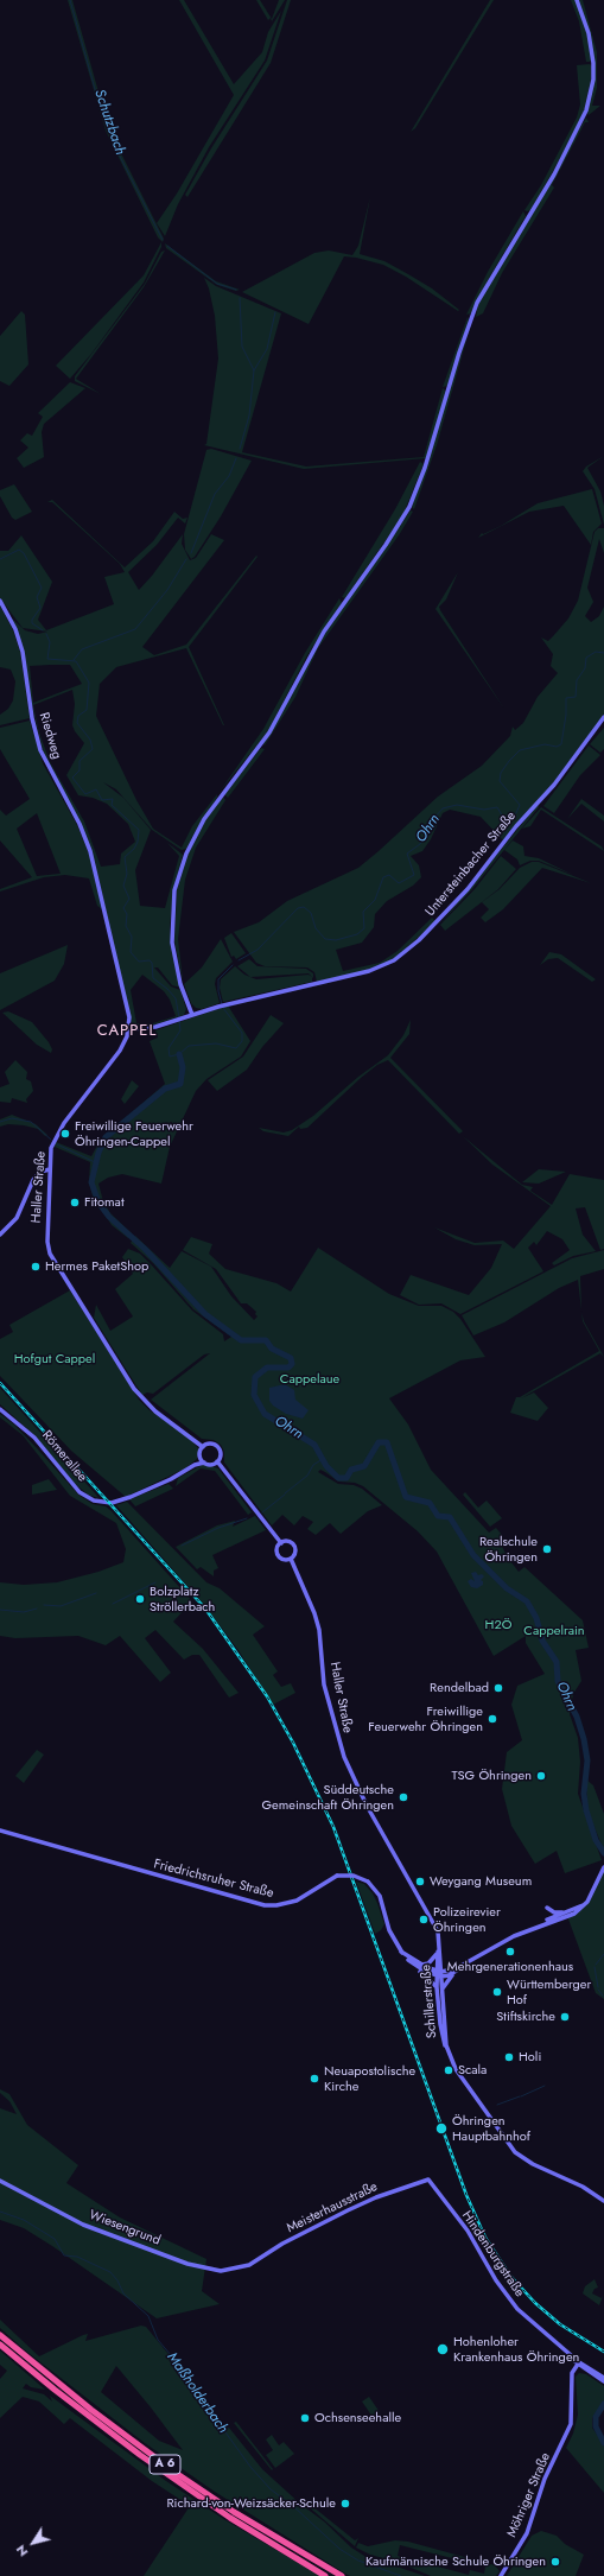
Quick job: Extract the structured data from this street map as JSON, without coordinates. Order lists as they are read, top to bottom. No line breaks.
{"streets":{"highway":["A 6"],"main road":["Riedweg","Untersteinbacher Straße","Haller Straße","Römerallee","Friedrichsruher Straße","Schillerstraße","Meisterhausstraße","Wiesengrund","Hindenburgstraße","Möhriger Straße"]},"crossings":[["Riedweg","Haller Straße"],["Untersteinbacher Straße","Haller Straße"],["Haller Straße","Römerallee"],["Haller Straße","Friedrichsruher Straße"],["Haller Straße","Schillerstraße"],["Friedrichsruher Straße","Schillerstraße"],["Meisterhausstraße","Wiesengrund"],["Meisterhausstraße","Hindenburgstraße"],["Hindenburgstraße","Möhriger Straße"]],"districts":["CAPPEL"],"water":["Schutzbach","Ohrn","Maßholderbach"],"parks":["Hofgut Cappel","Cappelaue","H2Ö","Cappelrain"],"places":["Freiwillige Feuerwehr Öhringen-Cappel","Fitomat","Hermes PaketShop","Realschule Öhringen","Bolzplatz Ströllerbach","Rendelbad","Freiwillige Feuerwehr Öhringen","TSG Öhringen","Süddeutsche Gemeinschaft Öhringen","Weygang Museum","Polizeirevier Öhringen","Mehrgenerationenhaus","Württemberger Hof","Stiftskirche","Holi","Scala","Neuapostolische Kirche","Öhringen Hauptbahnhof","Hohenloher Krankenhaus Öhringen","Ochsenseehalle","Richard-von-Weizsäcker-Schule","Kaufmännische Schule Öhringen"],"north":"bottom left"}
